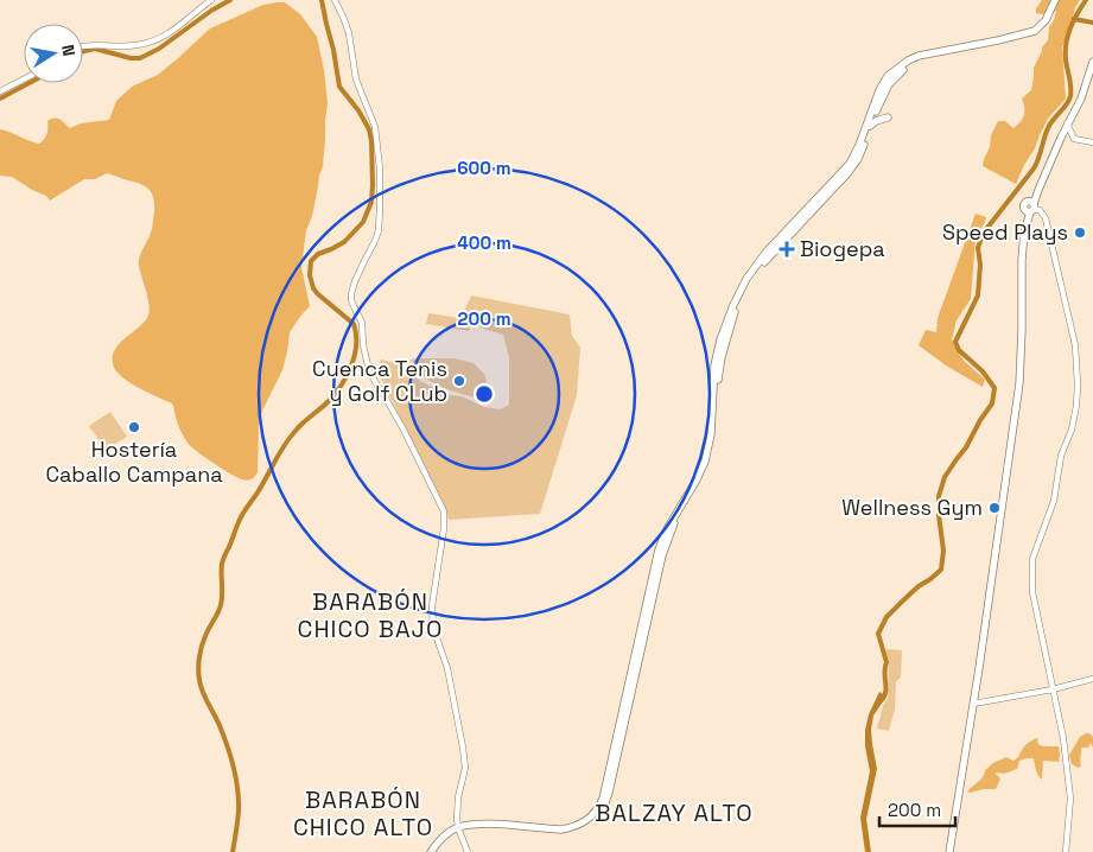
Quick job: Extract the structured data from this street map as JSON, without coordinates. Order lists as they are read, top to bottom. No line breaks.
{"districts":["BARABÓN CHICO BAJO","BARABÓN CHICO ALTO","BALZAY ALTO"],"places":{"other":["Speed Plays","Cuenca Tenis y Golf CLub","Hostería Caballo Campana","Wellness Gym"],"health":["Biogepa"]},"scale_bar":"200 m","north":"right","rings":["600 m","400 m","200 m"]}
